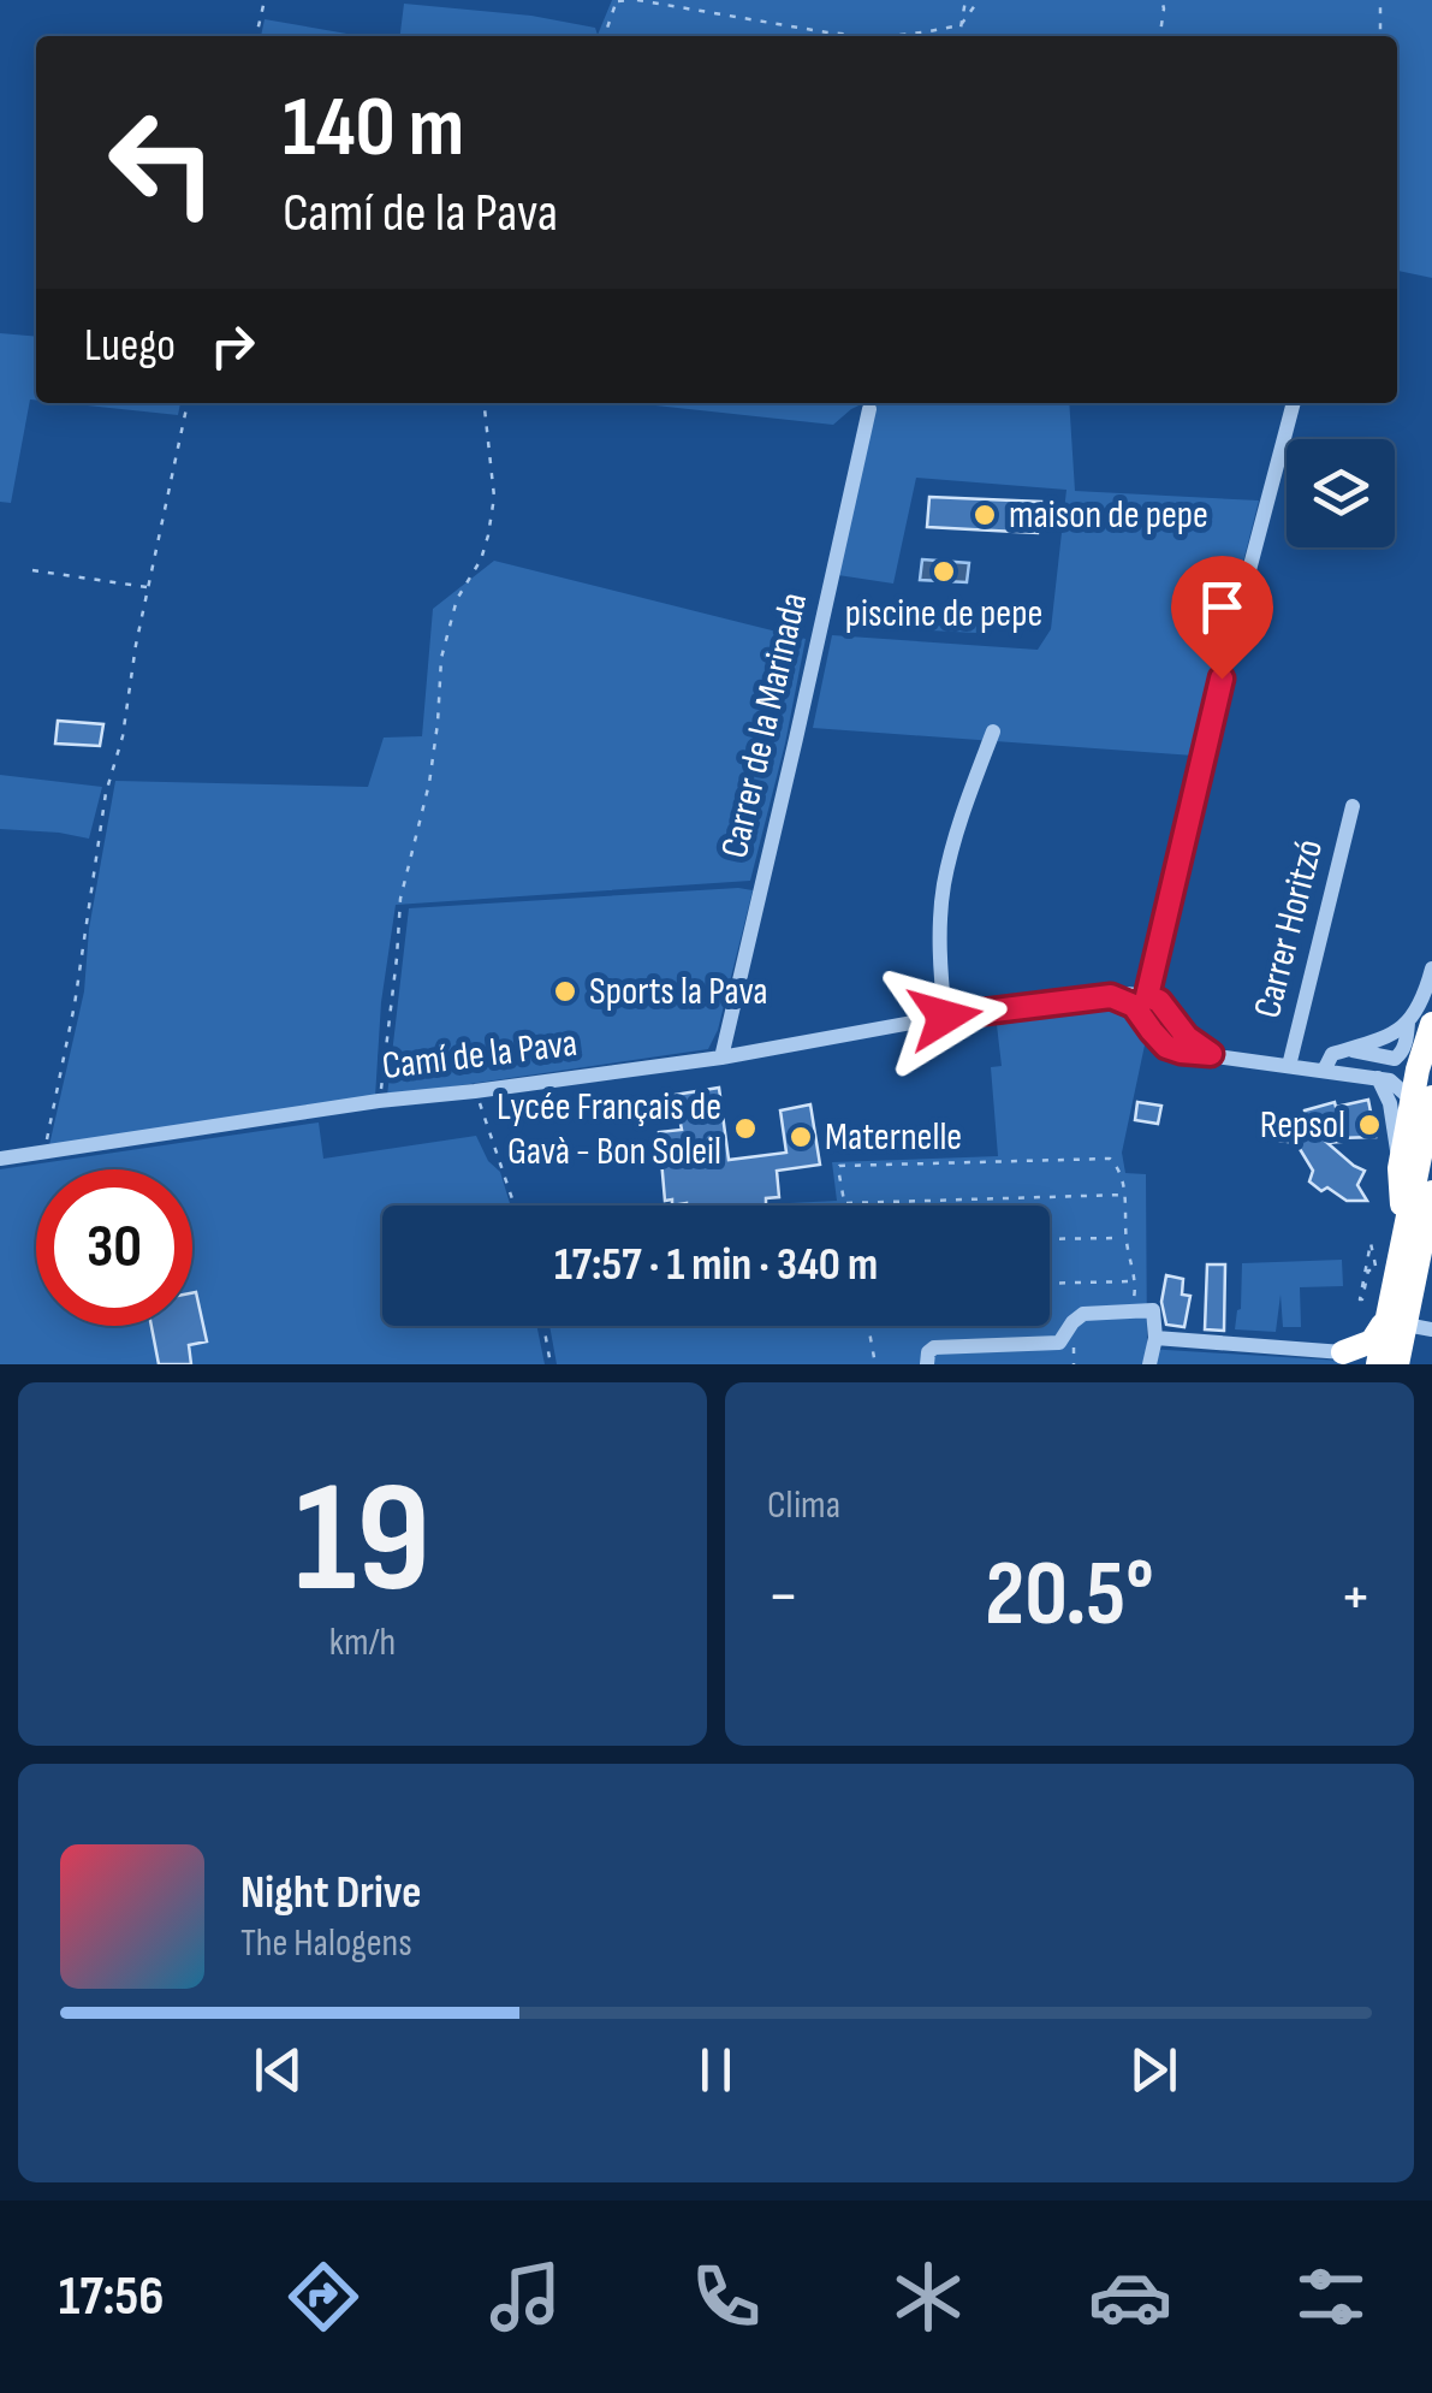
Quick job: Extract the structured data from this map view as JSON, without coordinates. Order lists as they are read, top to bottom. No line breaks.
{"streets":{"street":["Carrer de la Marinada","Carrer Horitzó","Camí de la Pava"]},"crossings":[["Carrer de la Marinada","Camí de la Pava"]],"places":["maison de pepe","piscine de pepe","Sports la Pava","Repsol","Lycée Français de Gavà - Bon Soleil","Maternelle"],"page":{"turn":["140 m","Camí de la Pava"],"then":"Luego","limit":"30","trip":"17:57 · 1 min · 340 m","tile":[["19","km/h"],"Clima"],"heat":["−","20.5°","+"],"song":["Night Drive","The Halogens"],"tabs":"17:56"}}
